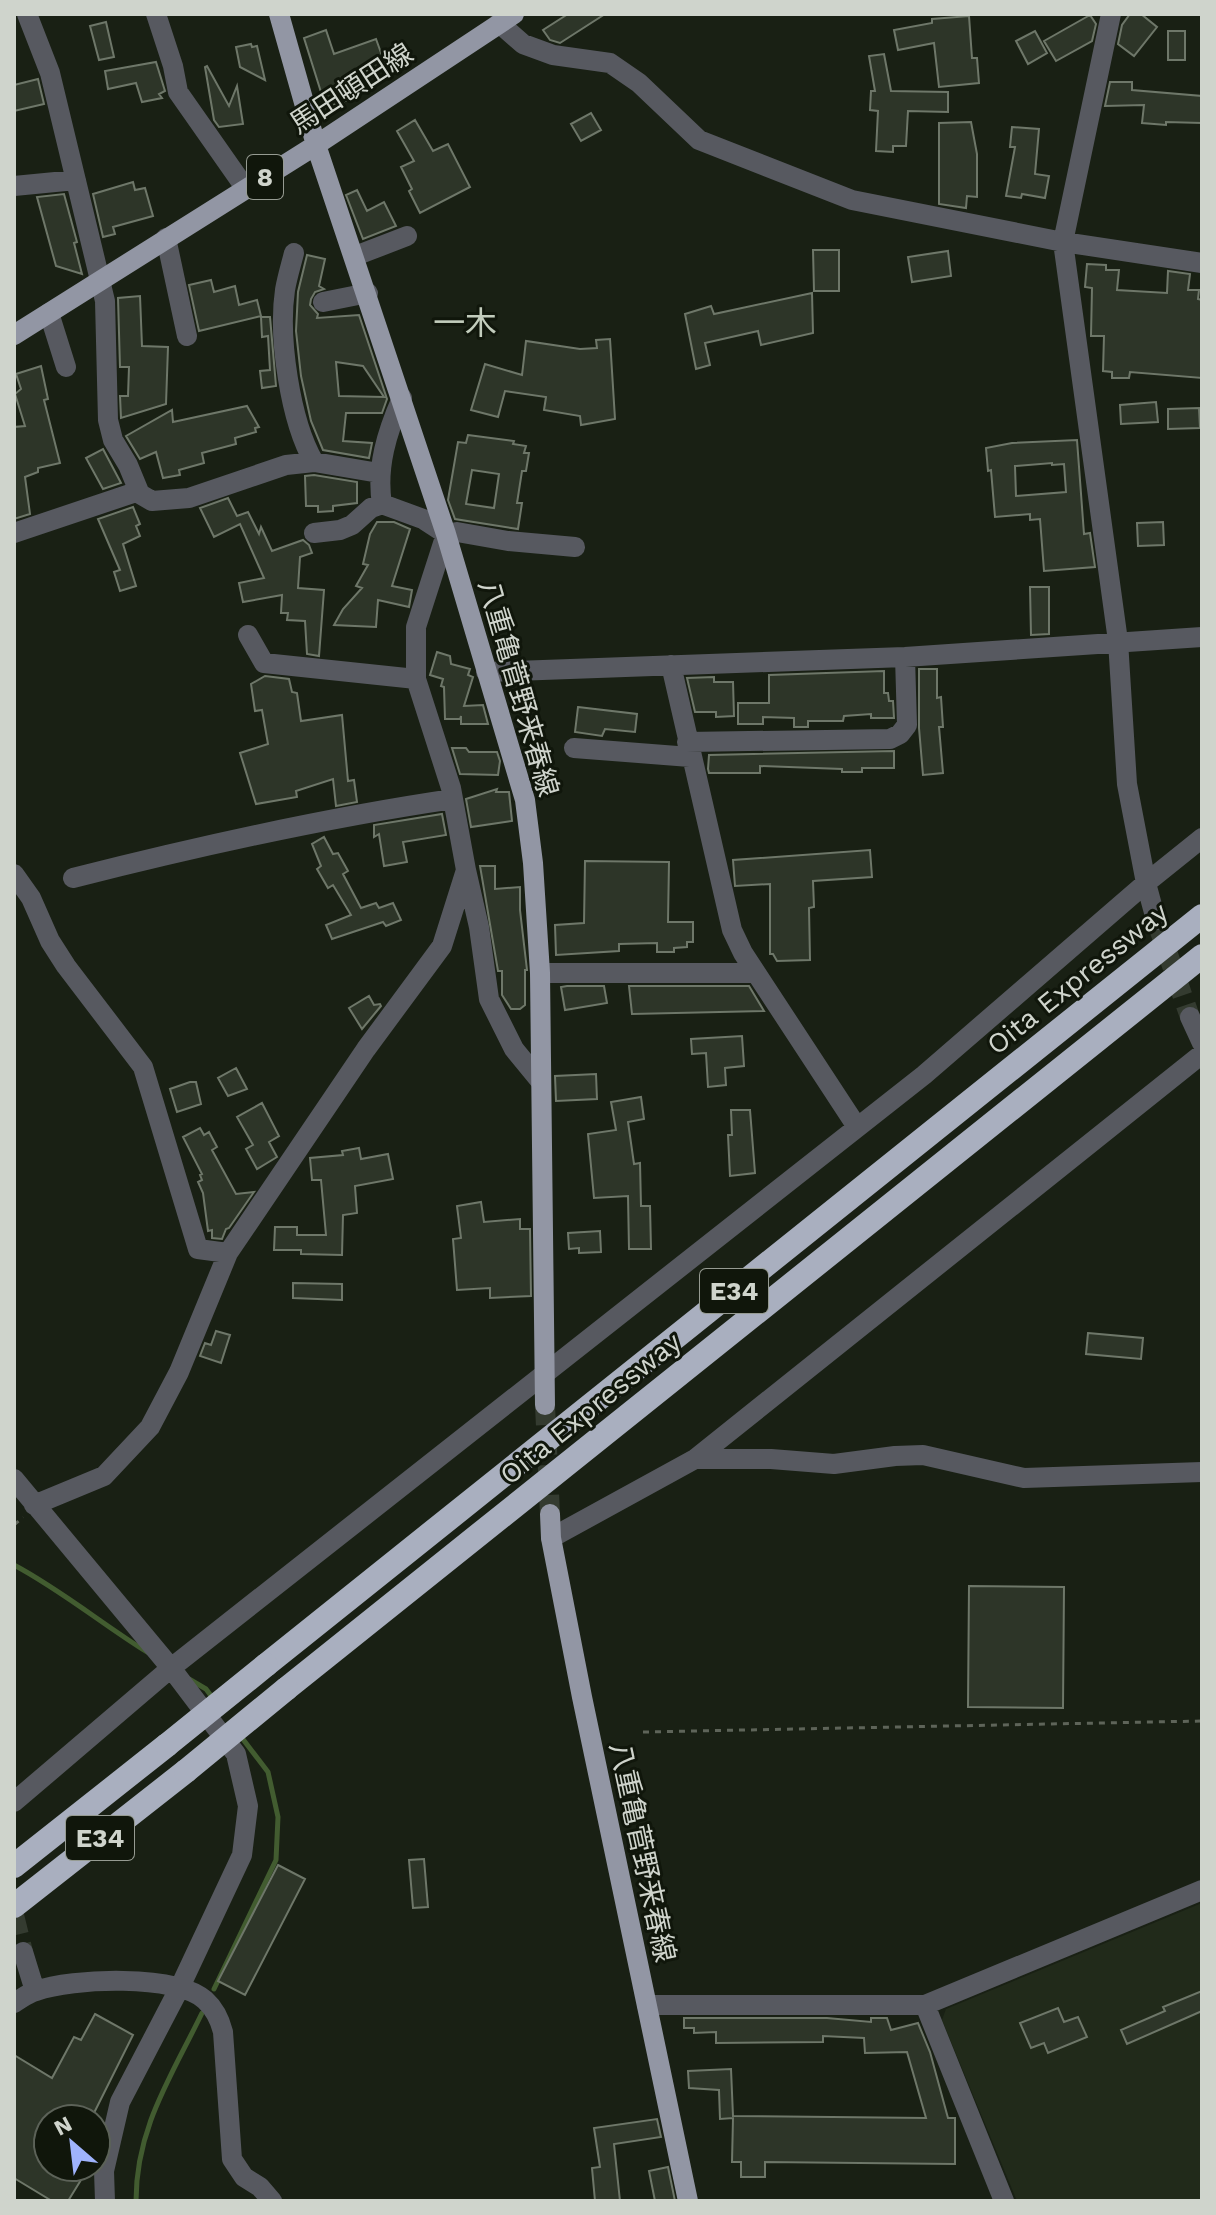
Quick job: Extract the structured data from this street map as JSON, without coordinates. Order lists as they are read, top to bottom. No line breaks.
{"streets":{"highway":["Oita Expressway","E34"],"main road":["馬田頓田線","8","八重亀菅野来春線"]},"crossings":[["馬田頓田線","八重亀菅野来春線"]],"districts":["一木"],"north":"top left"}
